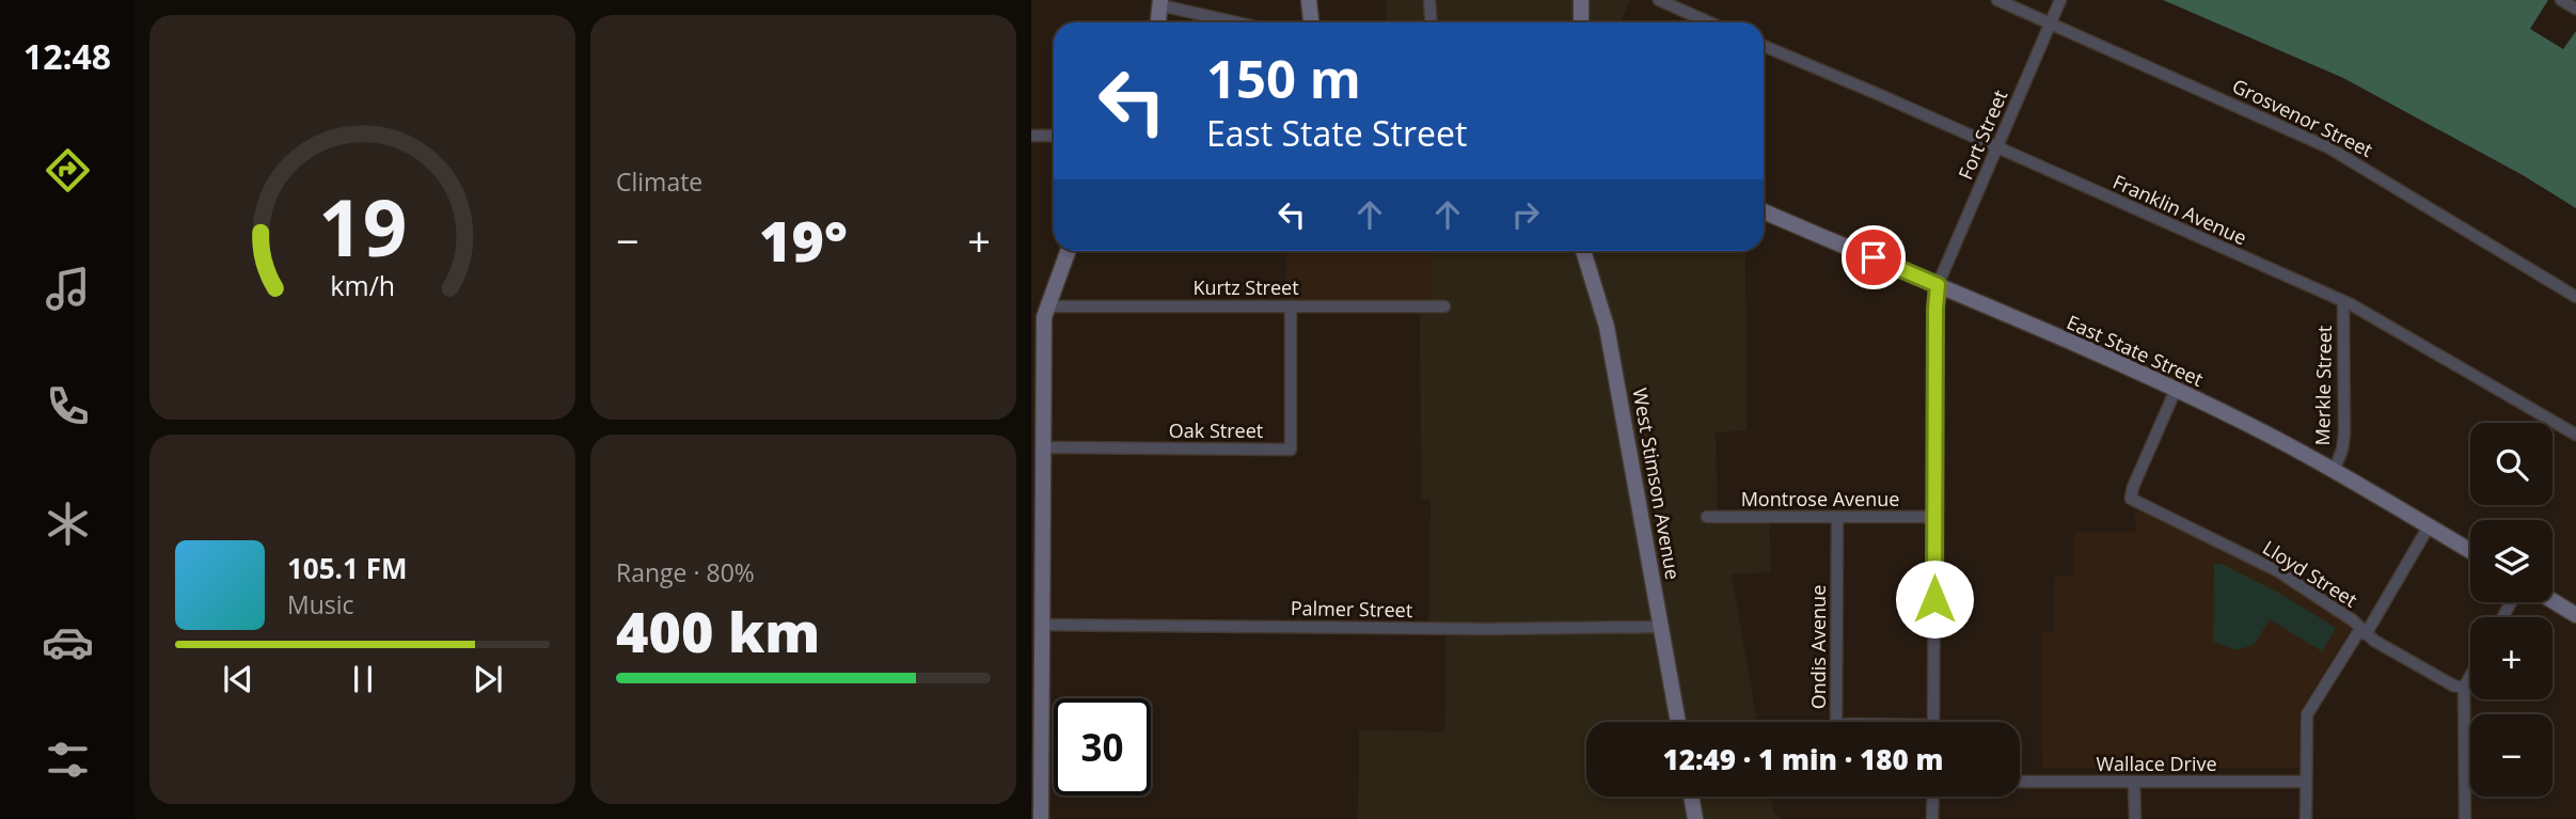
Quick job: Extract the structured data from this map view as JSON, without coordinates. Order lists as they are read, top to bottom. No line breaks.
{"streets":{"main road":["East State Street","West Stimson Avenue"],"street":["Grosvenor Street","Fort Street","Franklin Avenue","Kurtz Street","Merkle Street","Oak Street","Montrose Avenue","Lloyd Street","Palmer Street","Ondis Avenue","Wallace Drive"]},"crossings":[["Grosvenor Street","Fort Street"],["Fort Street","Franklin Avenue"],["Fort Street","East State Street"],["Franklin Avenue","Merkle Street"],["Kurtz Street","Oak Street"],["East State Street","Merkle Street"],["East State Street","Lloyd Street"],["West Stimson Avenue","Palmer Street"],["Montrose Avenue","Ondis Avenue"]],"page":{"tabs":"12:48","tile":["Climate",["Range · 80%","400 km"]],"turn":["150 m","East State Street"],"heat":["−","19°","+"],"map_buttons":["+","−"],"song":["105.1 FM","Music"],"limit":"30","trip":"12:49 · 1 min · 180 m","gauge":["19","km/h"]}}
